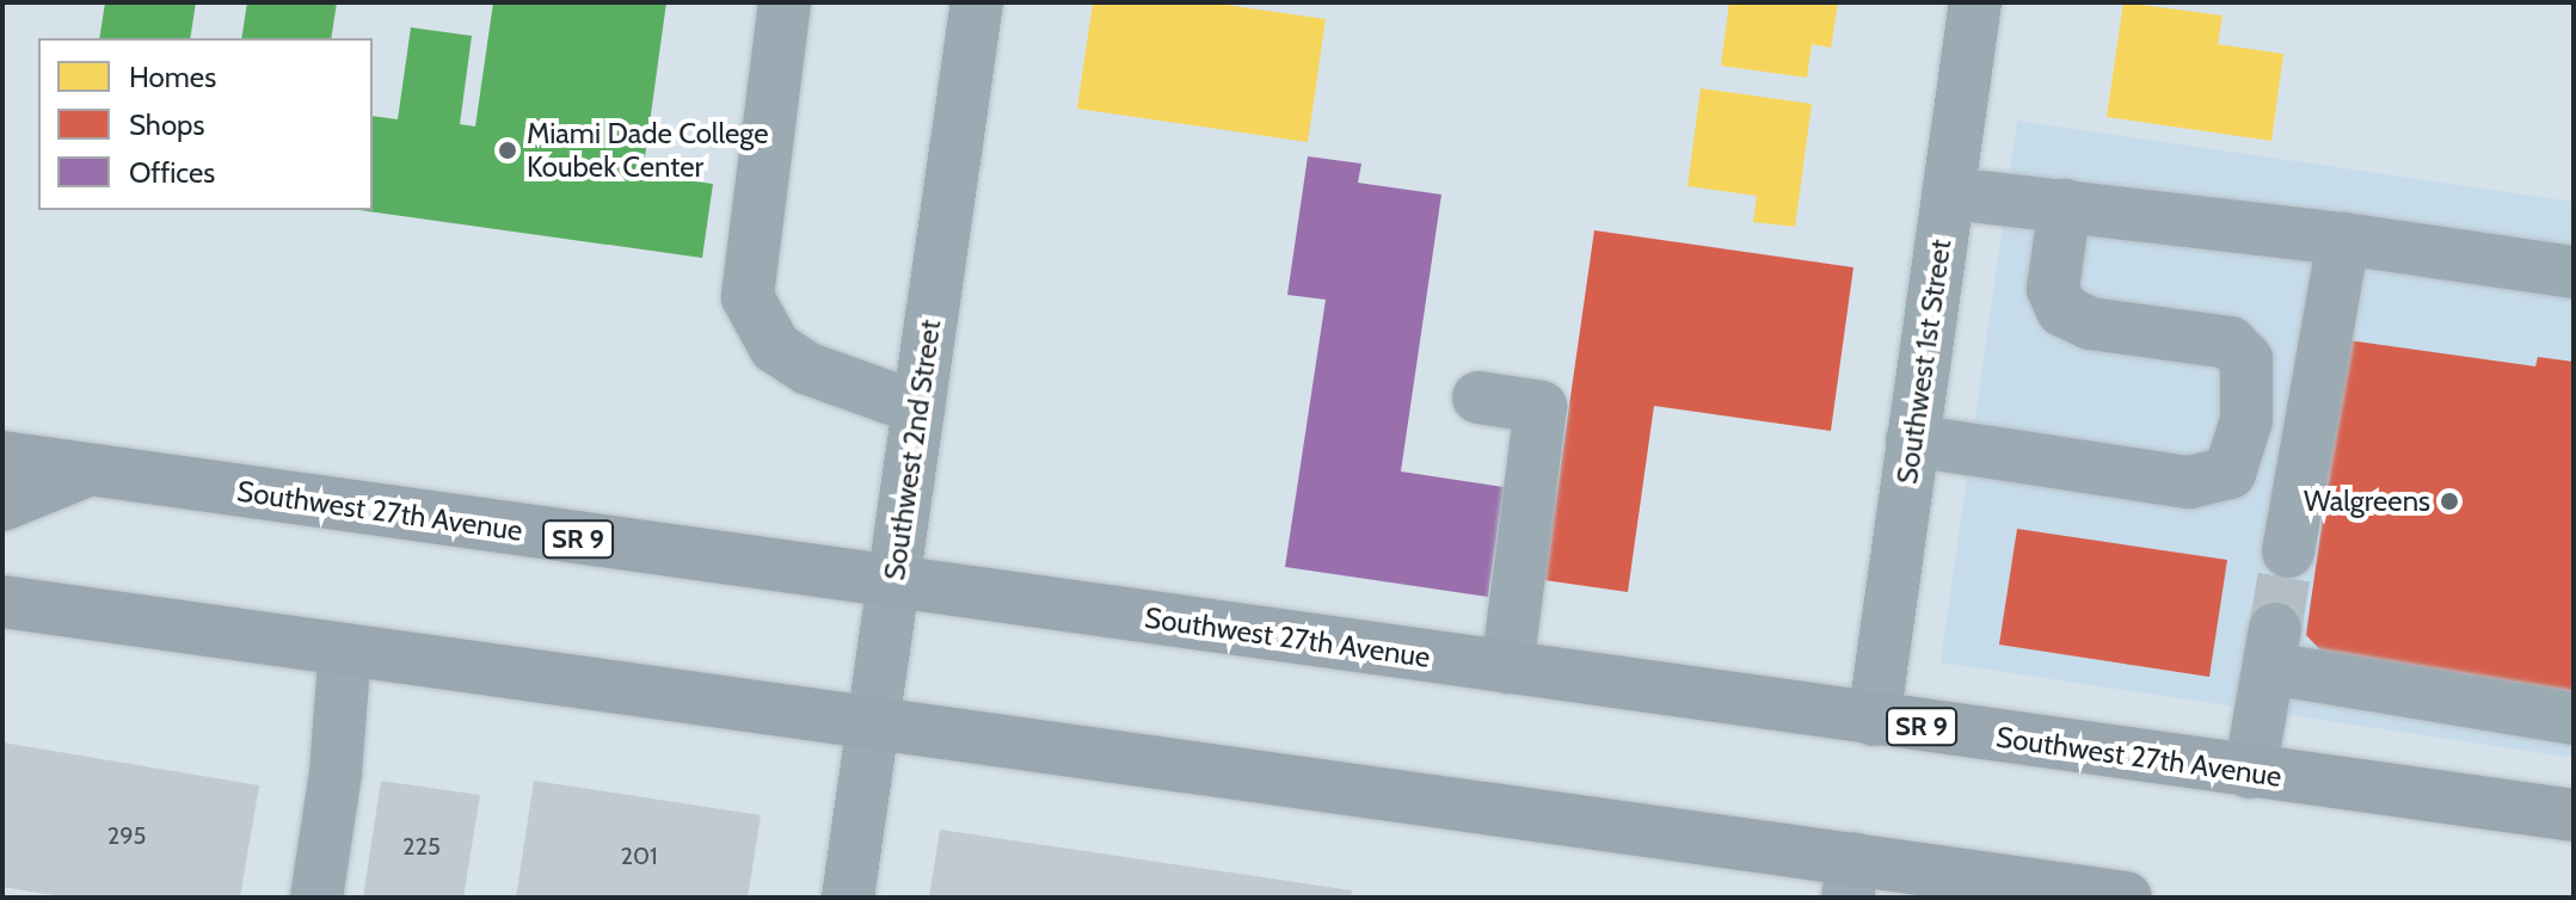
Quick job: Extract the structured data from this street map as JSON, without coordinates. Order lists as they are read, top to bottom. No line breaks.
{"streets":{"highway":["Southwest 27th Avenue","SR 9"],"street":["Southwest 1st Street","Southwest 2nd Street"]},"crossings":[["Southwest 1st Street","Southwest 27th Avenue"],["Southwest 2nd Street","Southwest 27th Avenue"]],"places":["Miami Dade College Koubek Center","Walgreens"],"house_numbers":["295","225","201"],"legend":["Homes","Shops","Offices"]}
